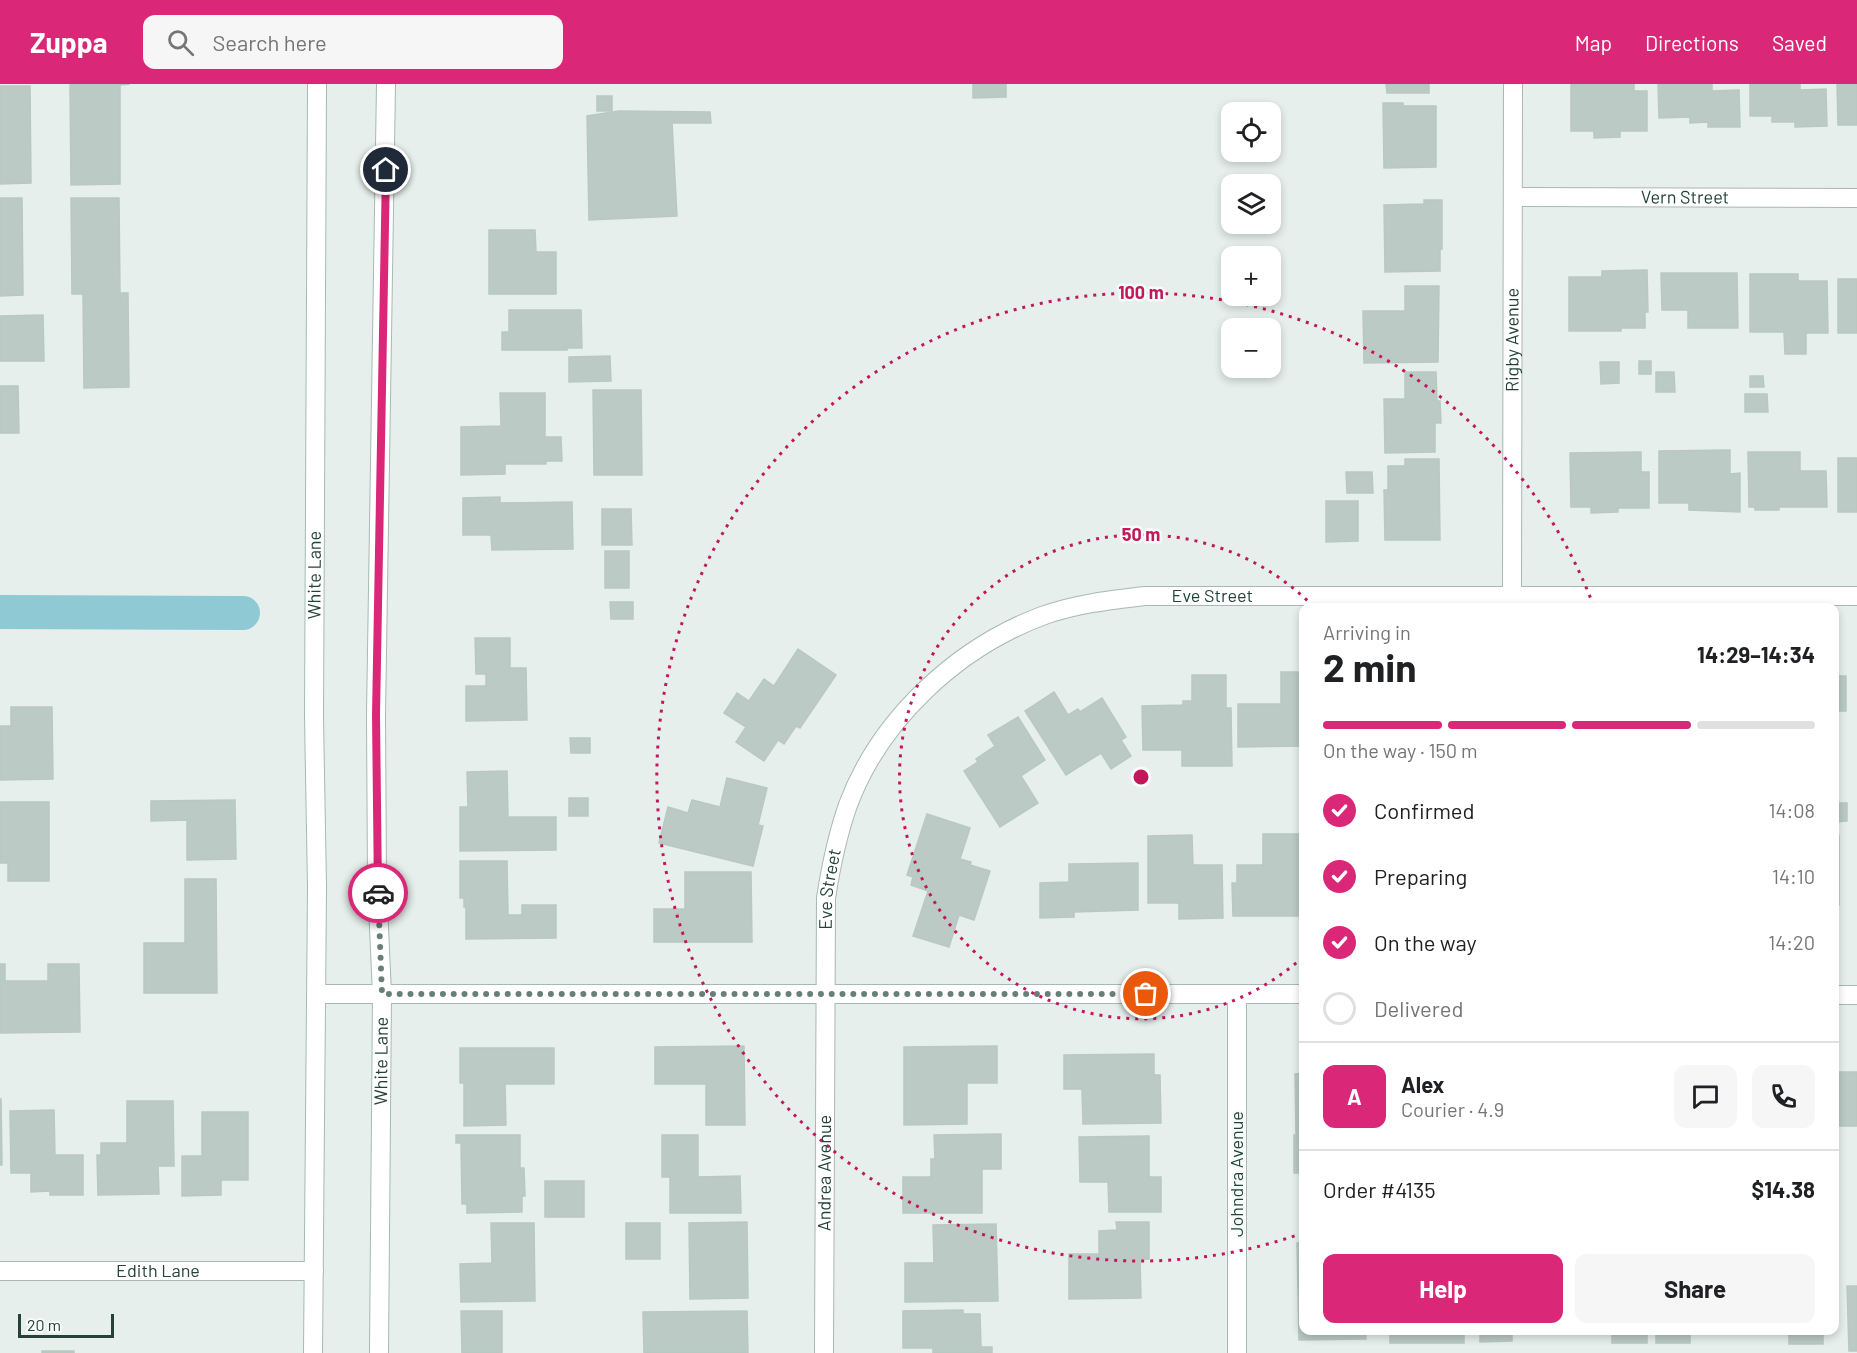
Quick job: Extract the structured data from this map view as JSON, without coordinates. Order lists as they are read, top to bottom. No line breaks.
{"streets":{"street":["Vern Street","Rigby Avenue","White Lane","Eve Street","Andrea Avenue","Johndra Avenue","Edith Lane"]},"crossings":[["Vern Street","Rigby Avenue"],["Rigby Avenue","Eve Street"],["White Lane","Edith Lane"],["Eve Street","Andrea Avenue"]],"scale_bar":"20 m","page":{"header":"Zuppa","search":"Search here","nav":["Map","Directions","Saved"],"map_buttons":["+","−"],"heading":["2 min","Arriving in","14:29–14:34"],"panel":["Alex","Courier · 4.9","Order #4135","$14.38"],"bar":"On the way · 150 m","list":[["Confirmed","14:08"],["Preparing","14:10"],["On the way","14:20"],"Delivered"],"round":"A","buttons":["Help","Share"],"scale":"20 m"},"rings":["100 m","50 m"]}
